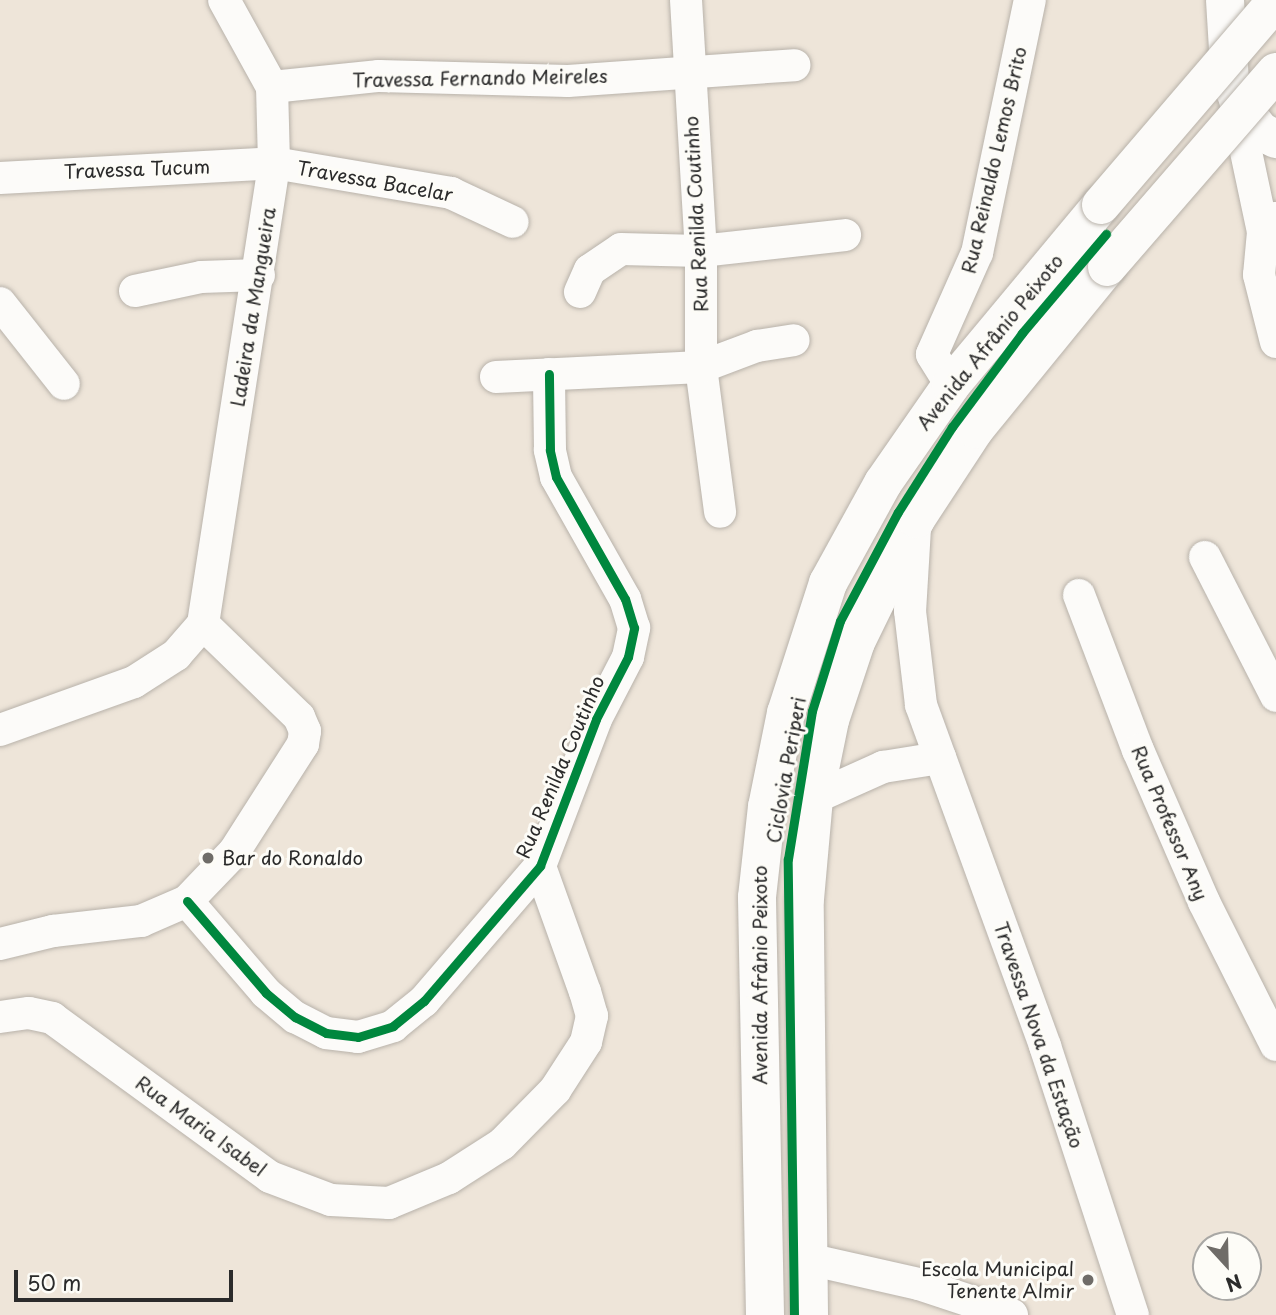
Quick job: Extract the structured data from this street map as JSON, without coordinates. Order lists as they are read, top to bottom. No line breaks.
{"streets":{"main road":["Avenida Afrânio Peixoto"],"street":["Travessa Fernando Meireles","Rua Reinaldo Lemos Brito","Travessa Tucum","Travessa Bacelar","Rua Renilda Coutinho","Ladeira da Mangueira","Rua Professor Any","Travessa Nova da Estação","Rua Maria Isabel"],"cycle path":["Ciclovia Periperi"]},"crossings":[["Travessa Fernando Meireles","Rua Renilda Coutinho"],["Travessa Fernando Meireles","Ladeira da Mangueira"],["Rua Reinaldo Lemos Brito","Avenida Afrânio Peixoto"],["Travessa Tucum","Travessa Bacelar"],["Travessa Tucum","Ladeira da Mangueira"],["Travessa Bacelar","Ladeira da Mangueira"],["Rua Renilda Coutinho","Rua Maria Isabel"]],"places":["Bar do Ronaldo","Escola Municipal Tenente Almir"],"scale_bar":"50 m","north":"bottom"}
